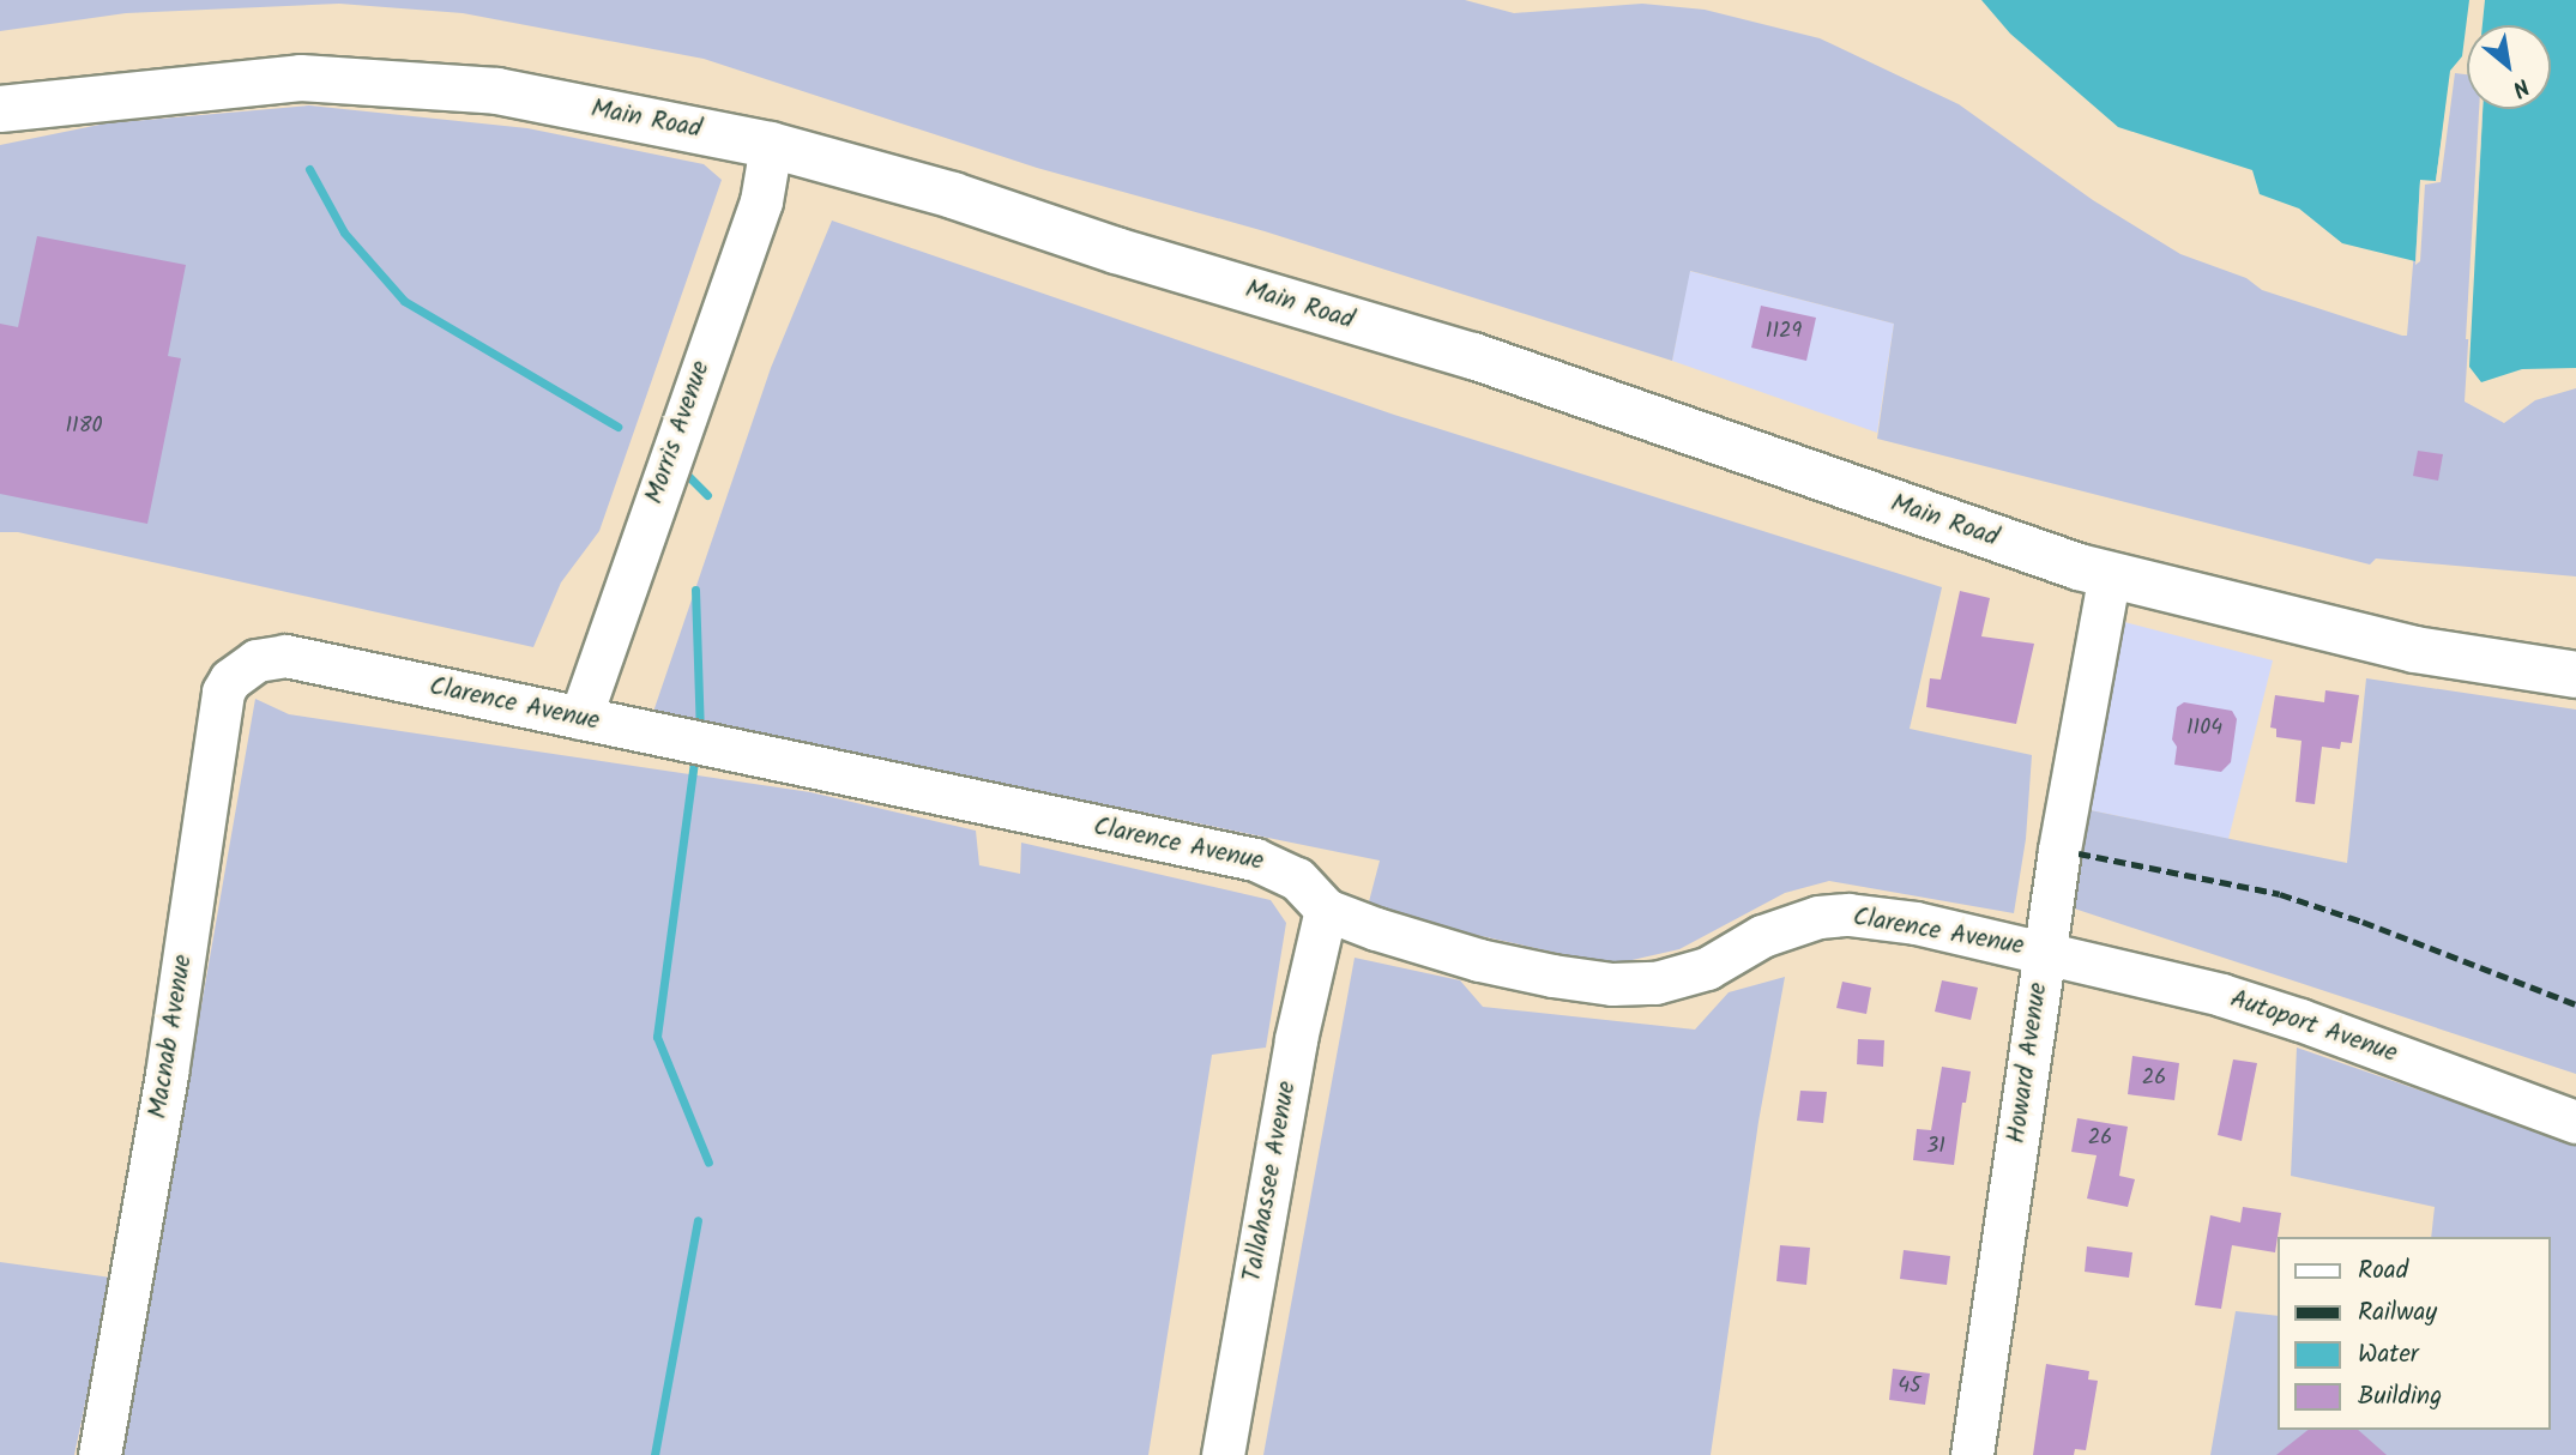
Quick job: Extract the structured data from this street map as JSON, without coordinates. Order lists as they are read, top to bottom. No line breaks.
{"streets":{"main road":["Main Road"],"street":["Morris Avenue","Clarence Avenue","Autoport Avenue","Macnab Avenue","Howard Avenue","Tallahassee Avenue"]},"crossings":[["Main Road","Morris Avenue"],["Main Road","Howard Avenue"],["Morris Avenue","Clarence Avenue"],["Clarence Avenue","Autoport Avenue"],["Clarence Avenue","Macnab Avenue"],["Clarence Avenue","Howard Avenue"],["Clarence Avenue","Tallahassee Avenue"],["Autoport Avenue","Howard Avenue"]],"house_numbers":["1129","1180","1104","26","26","31","45"],"legend":["Road","Railway","Water","Building"],"north":"bottom right"}
